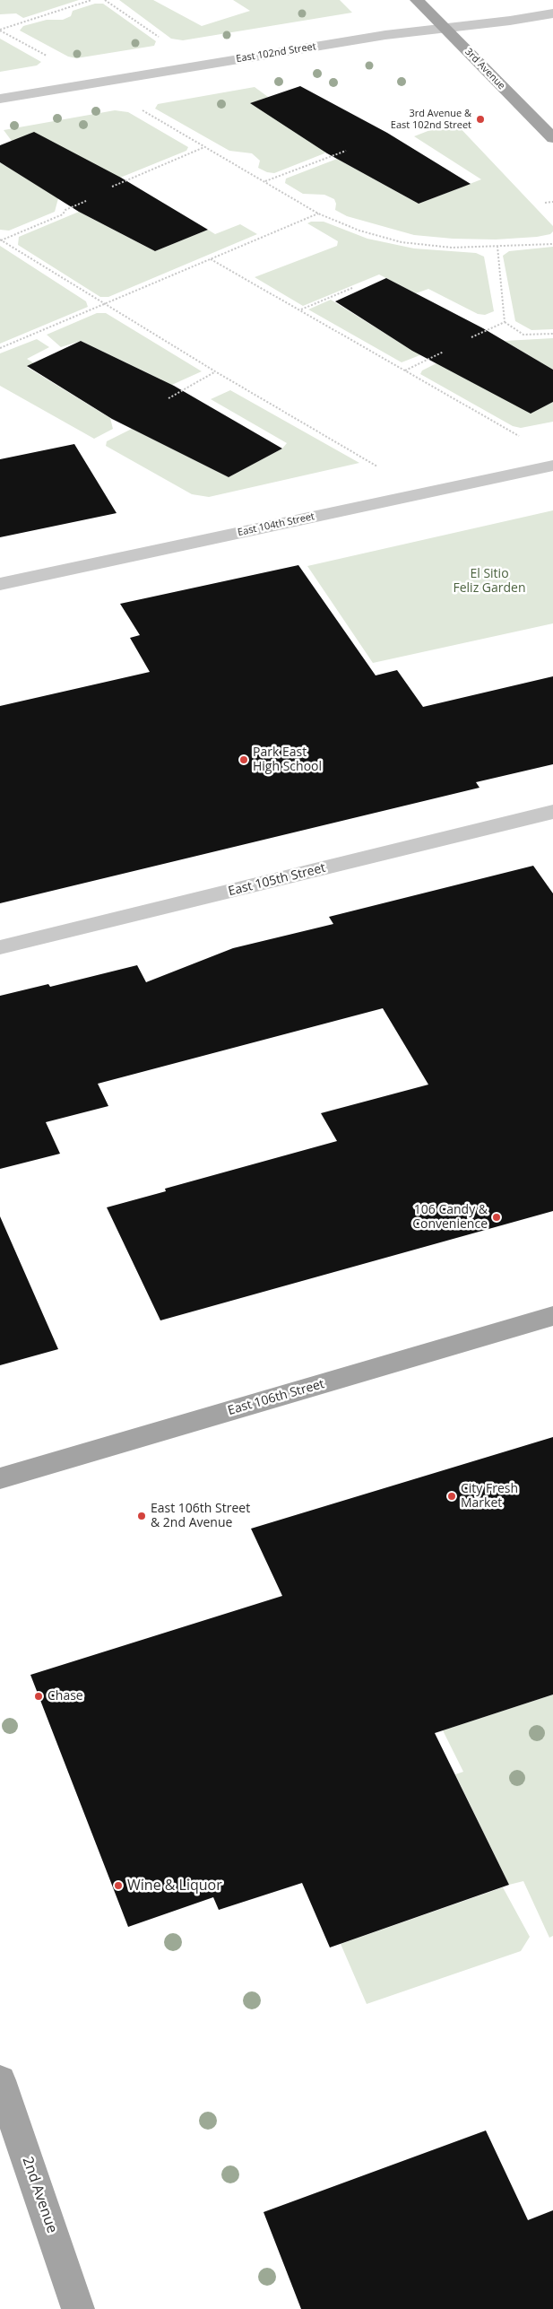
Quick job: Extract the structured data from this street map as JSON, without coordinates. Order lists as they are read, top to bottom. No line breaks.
{"streets":{"main road":["3rd Avenue","East 106th Street","2nd Avenue"],"street":["East 102nd Street","East 104th Street","East 105th Street"]},"crossings":[["East 102nd Street","3rd Avenue"]],"parks":["El Sitio Feliz Garden"],"places":["3rd Avenue & East 102nd Street","Park East High School","106 Candy & Convenience","City Fresh Market","East 106th Street & 2nd Avenue","Chase","Wine & Liquor"]}
